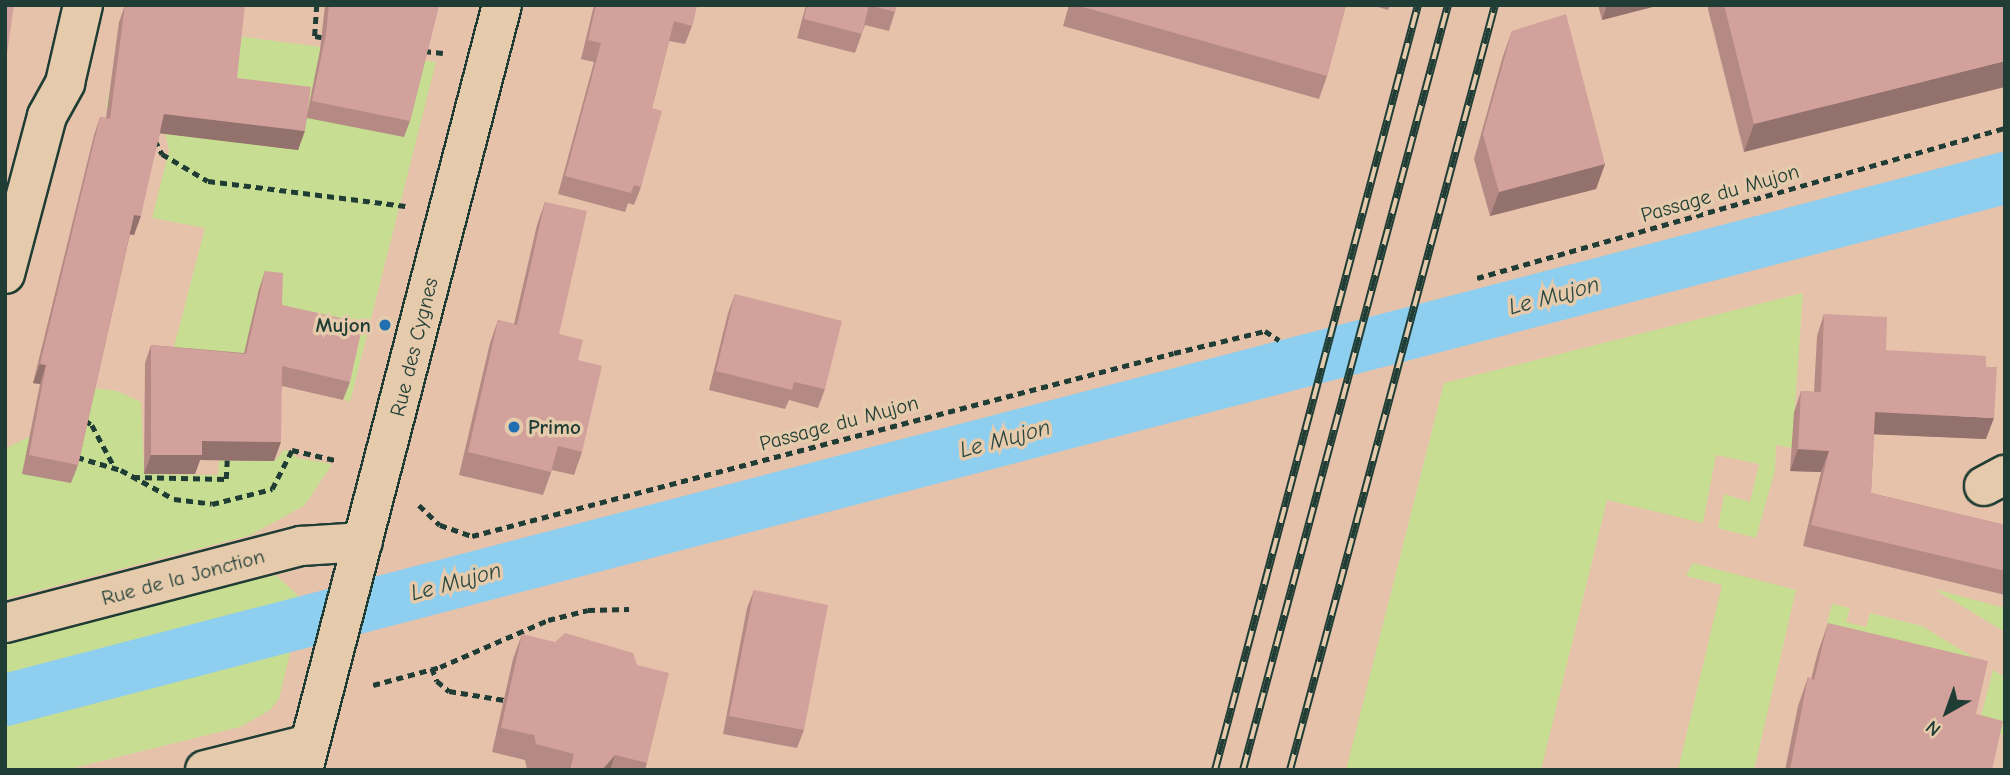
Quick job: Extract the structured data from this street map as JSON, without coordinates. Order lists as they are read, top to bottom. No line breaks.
{"streets":{"street":["Rue des Cygnes","Rue de la Jonction"],"path":["Passage du Mujon"]},"crossings":[["Rue des Cygnes","Rue de la Jonction"]],"water":["Le Mujon"],"places":["Mujon","Primo"],"north":"bottom left"}
